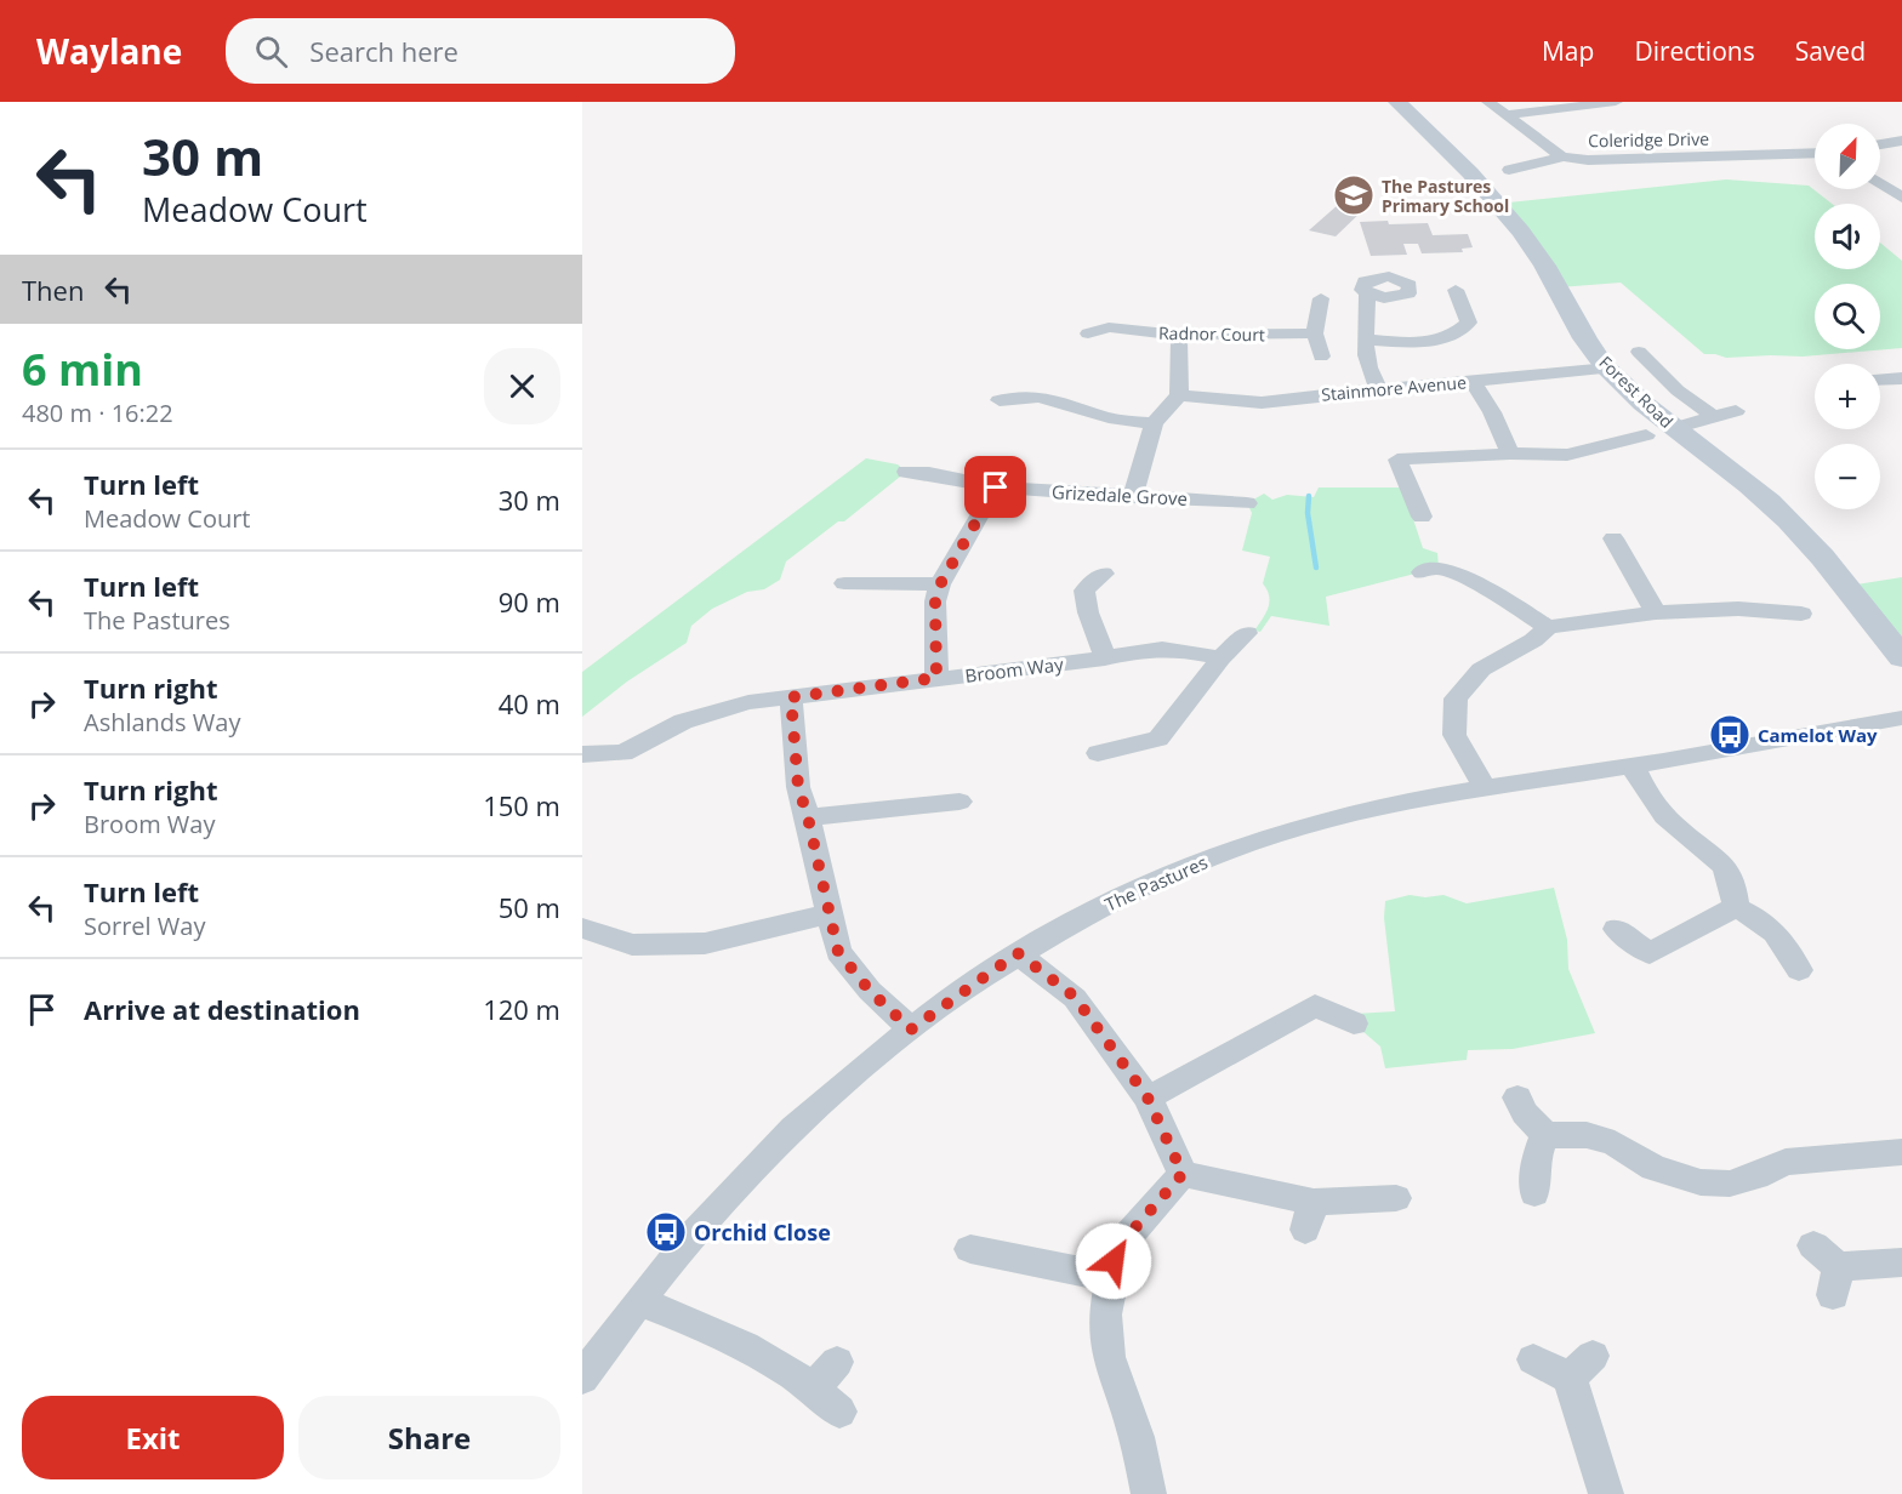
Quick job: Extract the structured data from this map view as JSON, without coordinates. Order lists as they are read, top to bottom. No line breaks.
{"streets":{"street":["Coleridge Drive","Radnor Court","Stainmore Avenue","Forest Road","Grizedale Grove","Broom Way","The Pastures"]},"crossings":[["Stainmore Avenue","Forest Road"]],"places":{"school or university":["The Pastures Primary School"],"bus stop":["Camelot Way","Orchid Close"]},"north":"top right","page":{"header":"Waylane","search":"Search here","nav":["Map","Directions","Saved"],"turn":["30 m","Meadow Court"],"map_buttons":["+","−"],"then":"Then","heading":["6 min","480 m · 16:22"],"list":[{"name":"Turn left","note":"Meadow Court","value":"30 m"},{"name":"Turn left","note":"The Pastures","value":"90 m"},{"name":"Turn right","note":"Ashlands Way","value":"40 m"},{"name":"Turn right","note":"Broom Way","value":"150 m"},{"name":"Turn left","note":"Sorrel Way","value":"50 m"},{"name":"Arrive at destination","value":"120 m"}],"buttons":["Exit","Share"]}}
